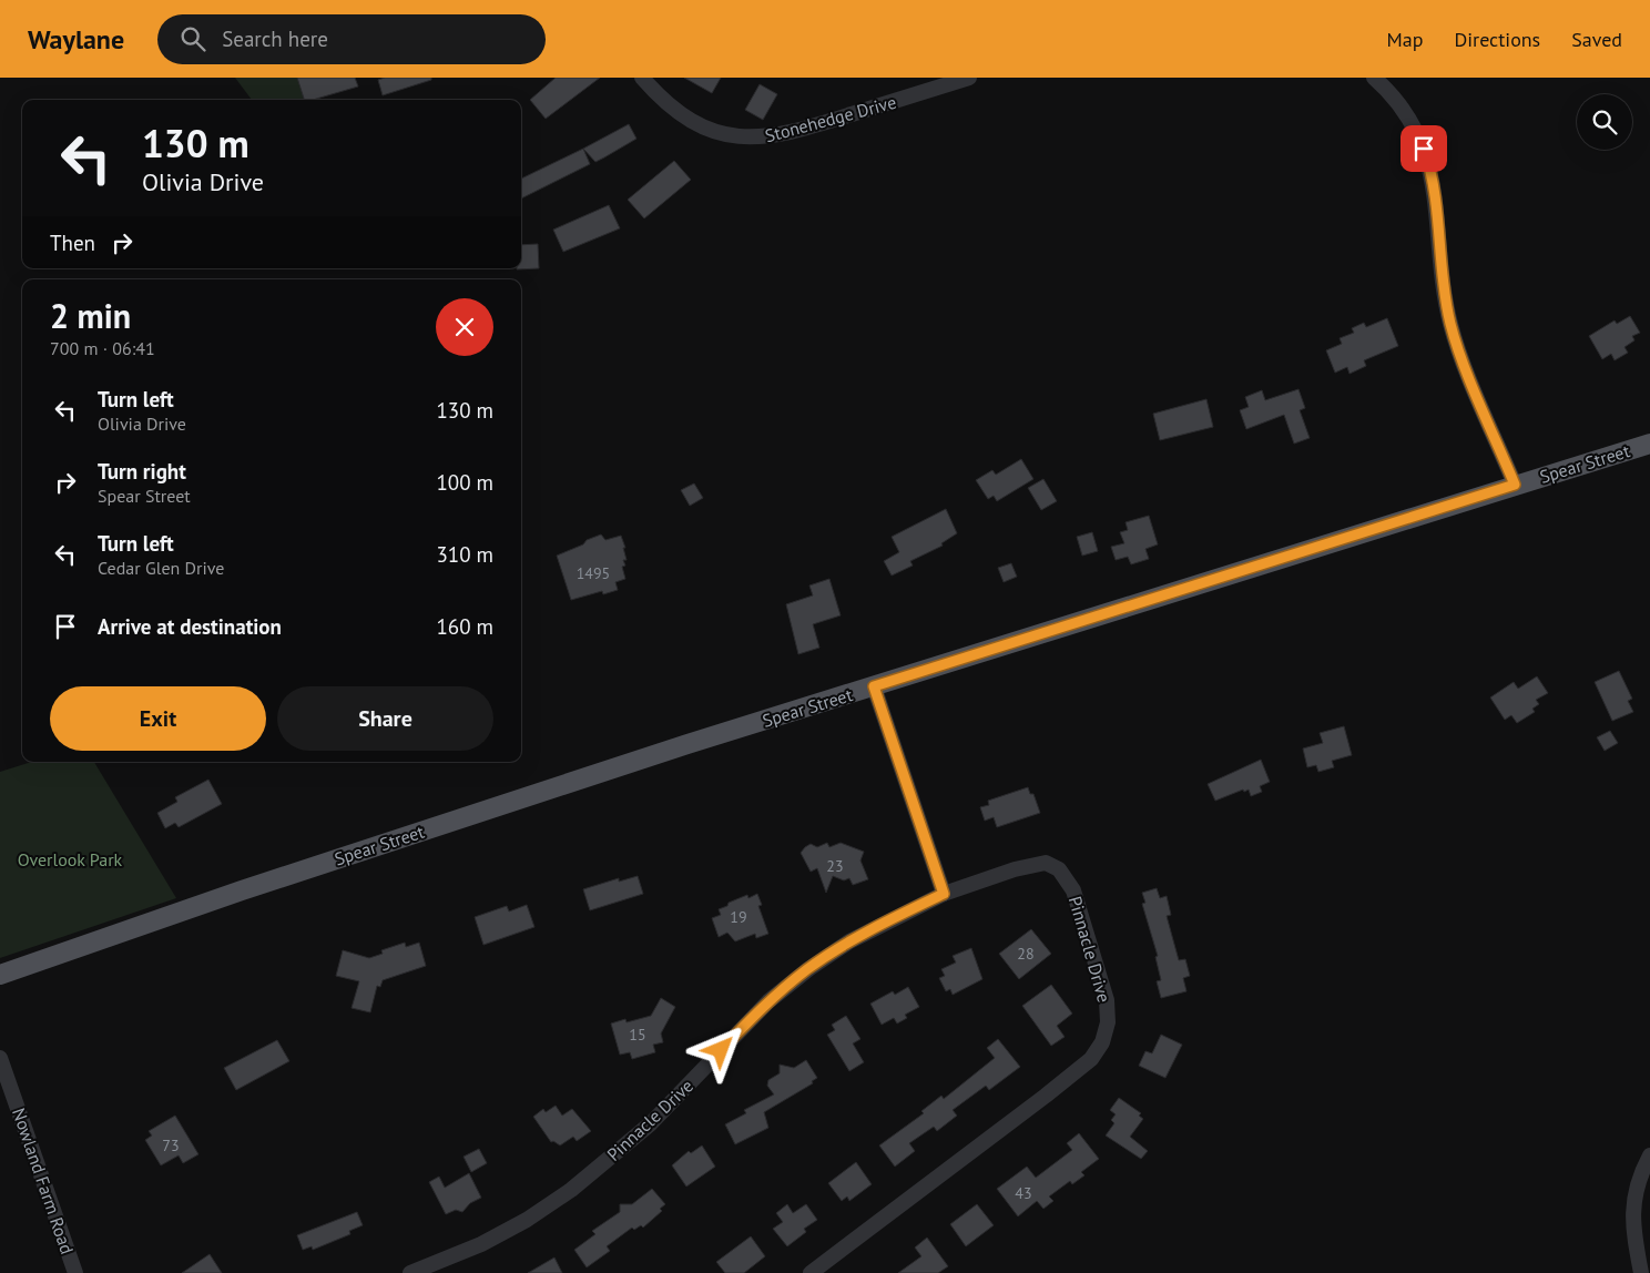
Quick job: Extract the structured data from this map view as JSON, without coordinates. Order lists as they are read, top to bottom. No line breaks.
{"streets":{"main road":["Spear Street"],"street":["Stonehedge Drive","Pinnacle Drive","Nowland Farm Road"]},"parks":["Overlook Park"],"house_numbers":["1495","23","19","28","15","73","43"],"page":{"header":"Waylane","search":"Search here","nav":["Map","Directions","Saved"],"turn":["130 m","Olivia Drive"],"then":"Then","heading":["2 min","700 m · 06:41"],"list":[{"name":"Turn left","note":"Olivia Drive","value":"130 m"},{"name":"Turn right","note":"Spear Street","value":"100 m"},{"name":"Turn left","note":"Cedar Glen Drive","value":"310 m"},{"name":"Arrive at destination","value":"160 m"}],"buttons":["Exit","Share"]}}
